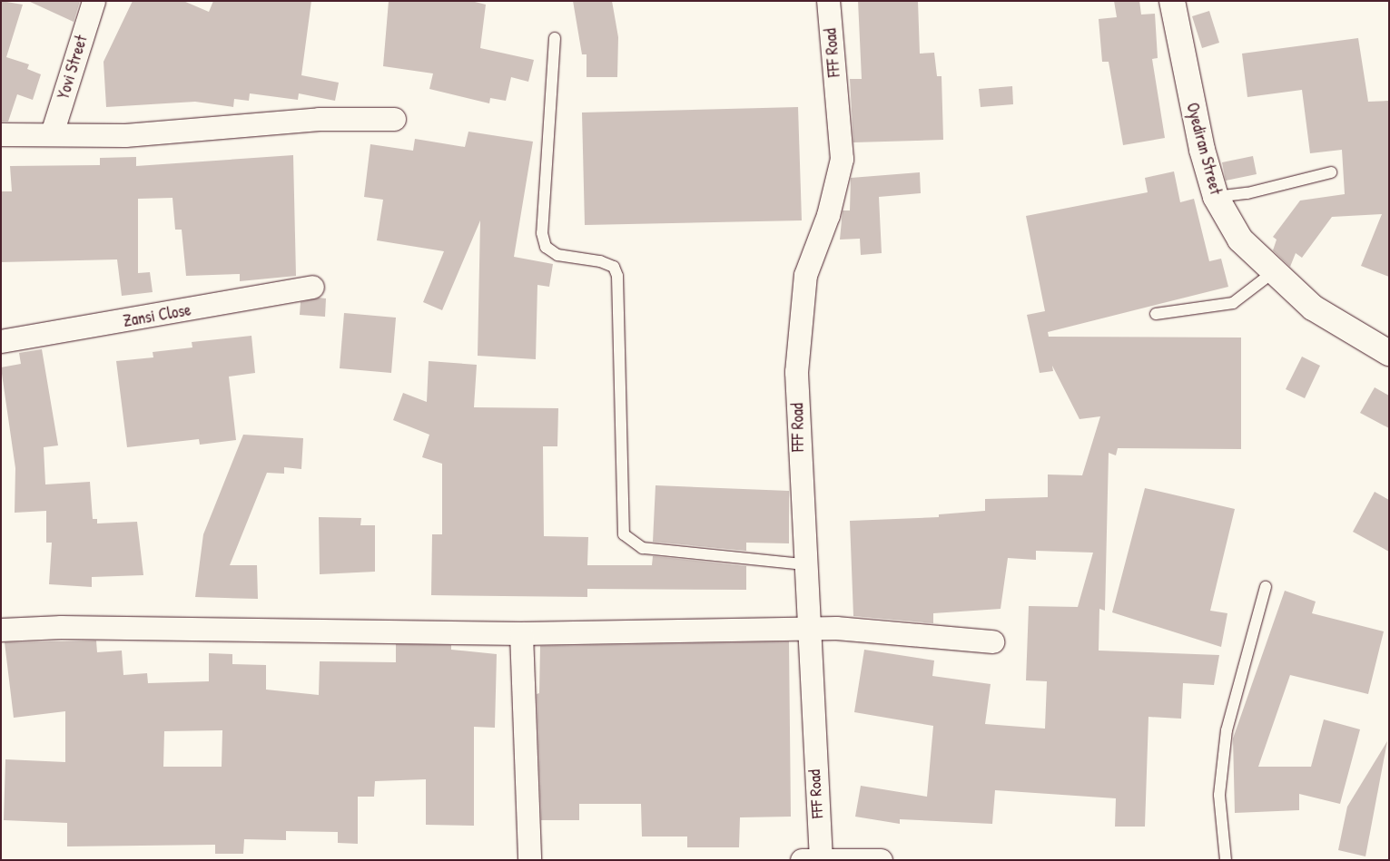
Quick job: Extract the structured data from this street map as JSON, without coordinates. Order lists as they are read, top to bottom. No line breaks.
{"streets":{"street":["FFF Road","Yovi Street","Oyediran Street","Zansi Close"]}}
